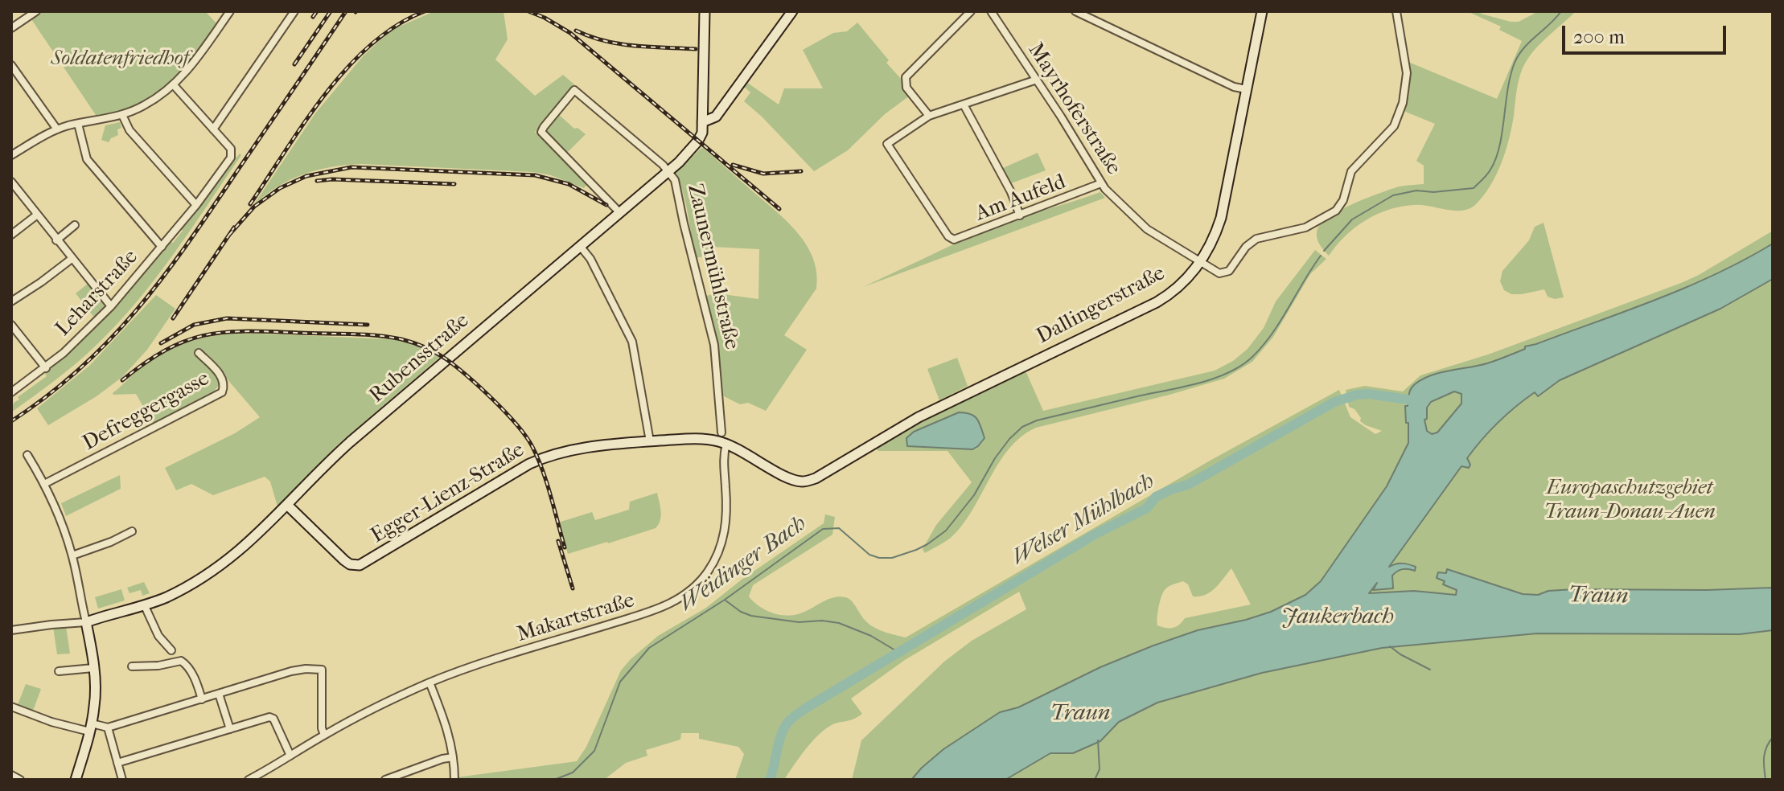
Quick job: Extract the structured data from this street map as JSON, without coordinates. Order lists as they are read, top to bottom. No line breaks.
{"streets":{"street":["Mayrhoferstraße","Am Aufeld","Zaunermühlstraße","Leharstraße","Dallingerstraße","Rubensstraße","Defreggergasse","Egger-Lienz-Straße","Makartstraße"]},"crossings":[["Mayrhoferstraße","Am Aufeld"],["Mayrhoferstraße","Dallingerstraße"],["Zaunermühlstraße","Rubensstraße"],["Dallingerstraße","Egger-Lienz-Straße"],["Dallingerstraße","Makartstraße"],["Rubensstraße","Egger-Lienz-Straße"],["Egger-Lienz-Straße","Makartstraße"]],"water":["Welser Mühlbach","Weidinger Bach","Traun","Jaukerbach"],"parks":["Soldatenfriedhof","Europaschutzgebiet Traun-Donau-Auen"],"scale_bar":"200 m"}
